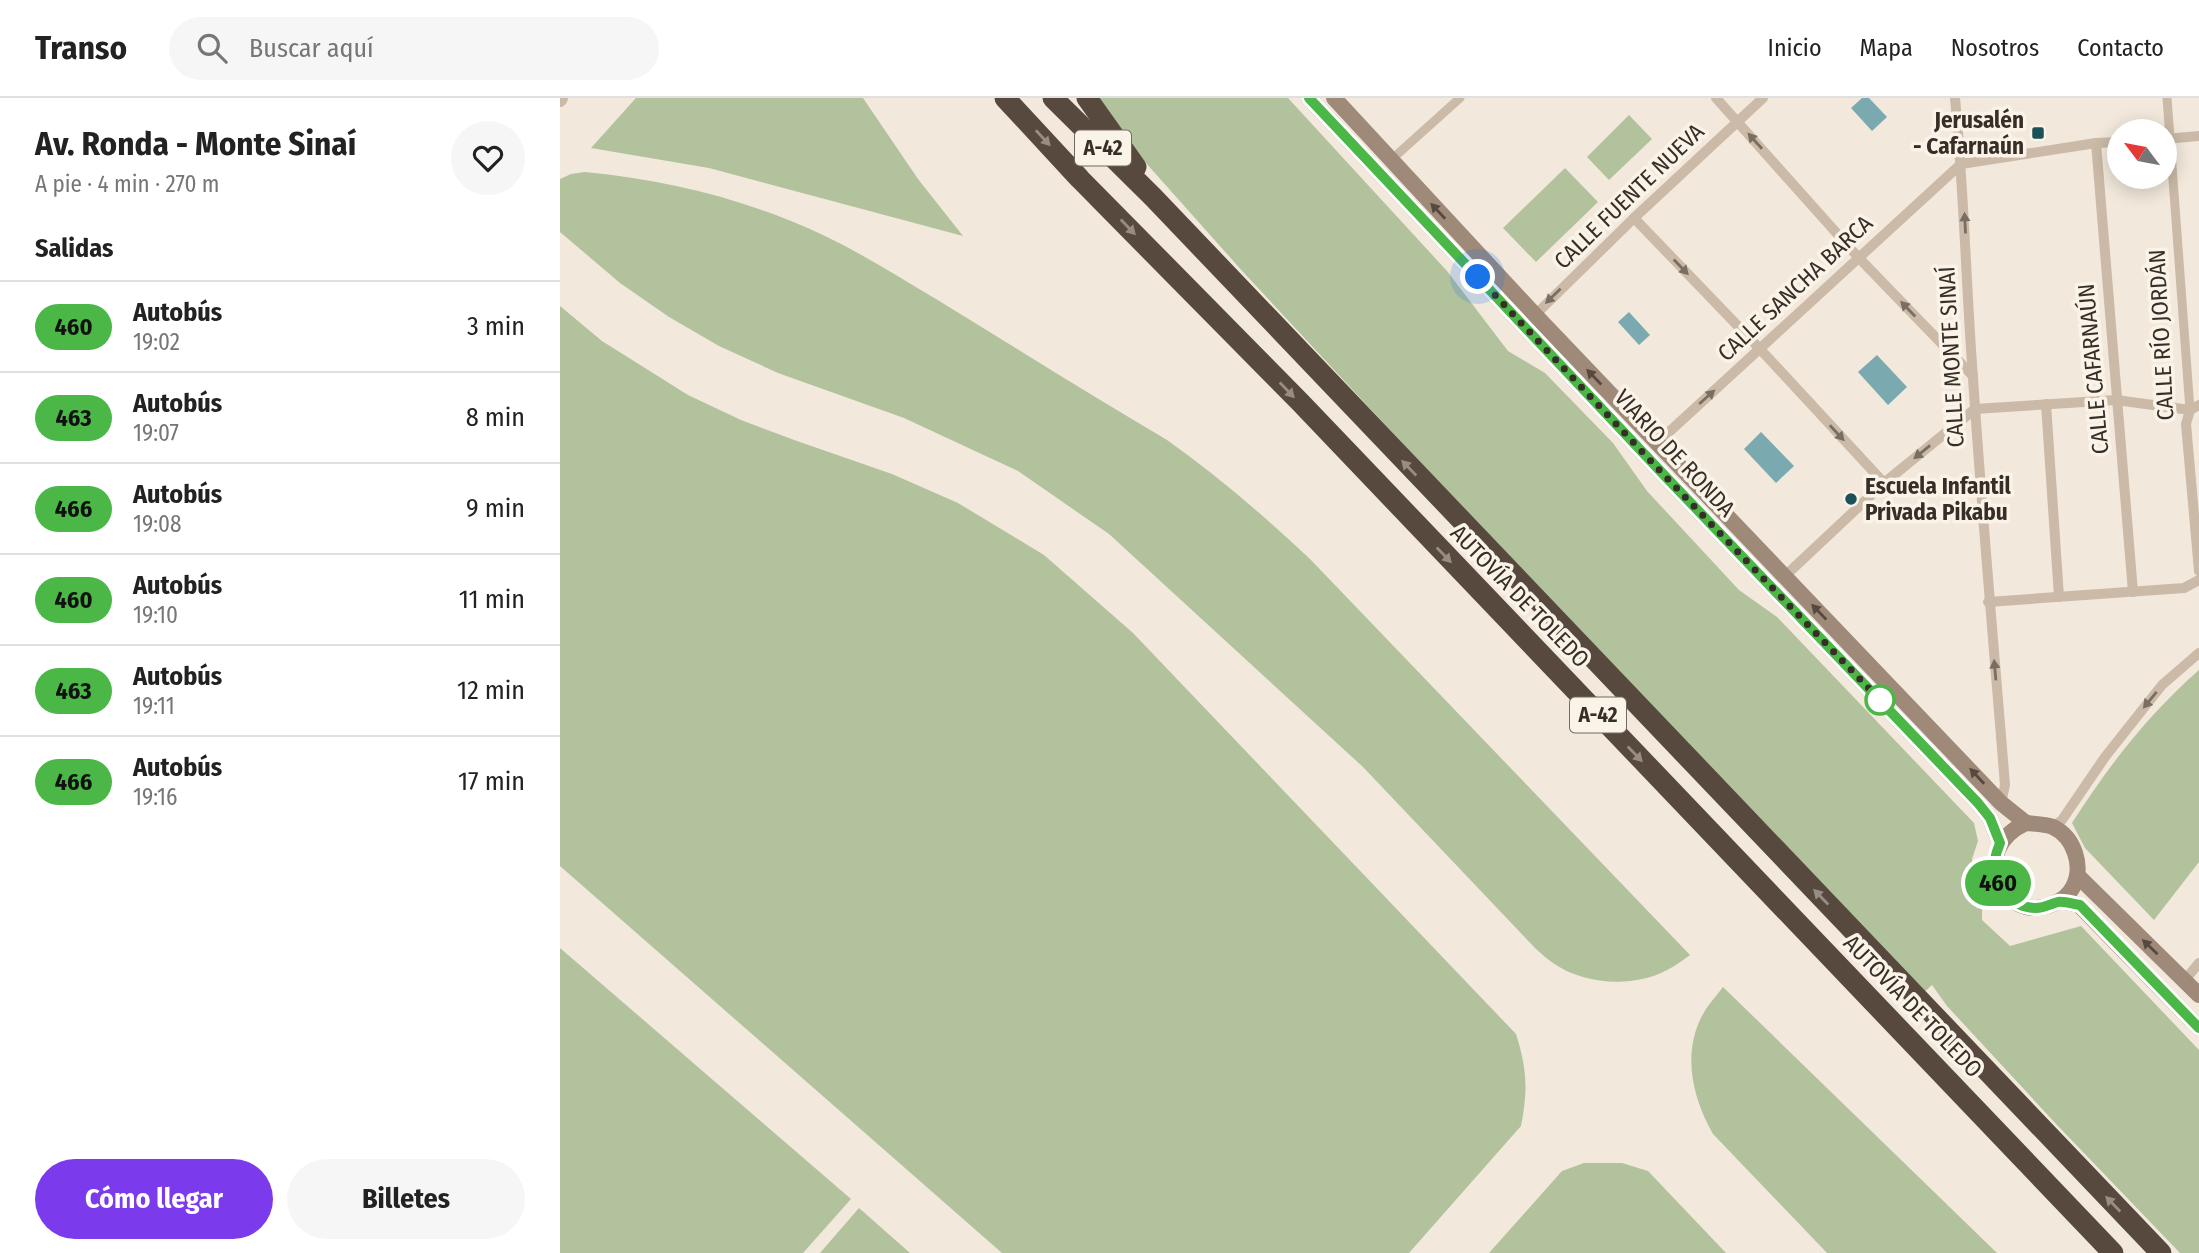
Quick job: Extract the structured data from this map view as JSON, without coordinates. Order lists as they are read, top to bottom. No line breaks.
{"streets":{"highway":["A-42","AUTOVÍA DE TOLEDO"],"main road":["VIARIO DE RONDA"],"street":["CALLE FUENTE NUEVA","CALLE SANCHA BARCA","CALLE RÍO JORDÁN","CALLE MONTE SINAÍ","CALLE CAFARNAÚN"]},"crossings":[["CALLE FUENTE NUEVA","VIARIO DE RONDA"],["CALLE SANCHA BARCA","CALLE MONTE SINAÍ"],["CALLE SANCHA BARCA","VIARIO DE RONDA"],["CALLE MONTE SINAÍ","VIARIO DE RONDA"]],"one_way":["CALLE FUENTE NUEVA","CALLE MONTE SINAÍ"],"places":{"transit":["Jerusalén - Cafarnaún"],"other":["Escuela Infantil Privada Pikabu"]},"lines":["bus line 460"],"north":"top left","page":{"header":"Transo","search":"Buscar aquí","nav":["Inicio","Mapa","Nosotros","Contacto"],"heading":[["Av. Ronda - Monte Sinaí","A pie · 4 min · 270 m"],"Salidas"],"on_map":"460","list":[{"mark":"460","name":"Autobús","note":"19:02","value":"3 min"},{"mark":"463","name":"Autobús","note":"19:07","value":"8 min"},{"mark":"466","name":"Autobús","note":"19:08","value":"9 min"},{"mark":"460","name":"Autobús","note":"19:10","value":"11 min"},{"mark":"463","name":"Autobús","note":"19:11","value":"12 min"},{"mark":"466","name":"Autobús","note":"19:16","value":"17 min"}],"buttons":["Cómo llegar","Billetes"]}}
